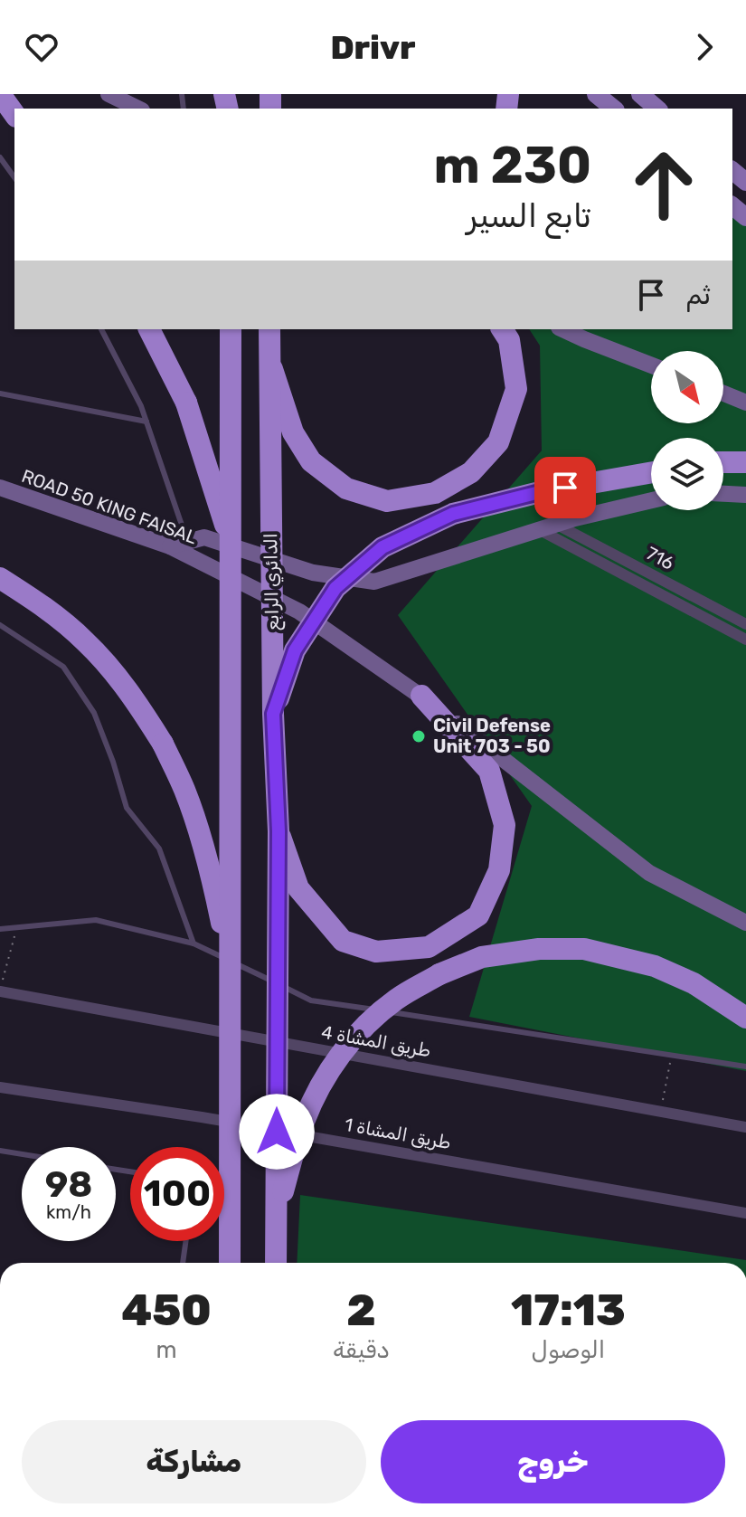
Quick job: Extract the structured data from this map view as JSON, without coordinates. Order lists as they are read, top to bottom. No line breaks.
{"streets":{"highway":["الدائري الرابع"],"main road":["ROAD 50 KING FAISAL"],"street":["716","طريق المشاة 4","طريق المشاة 1"]},"places":["Civil Defense Unit 703 - 50"],"north":"bottom right","page":{"header":"Drivr","turn":["230 m","تابع السير"],"then":"ثم","speed":"98 km/h","limit":"100","eta":["17:13","الوصول","2","دقيقة","450","m"],"buttons":["خروج","مشاركة"]}}
